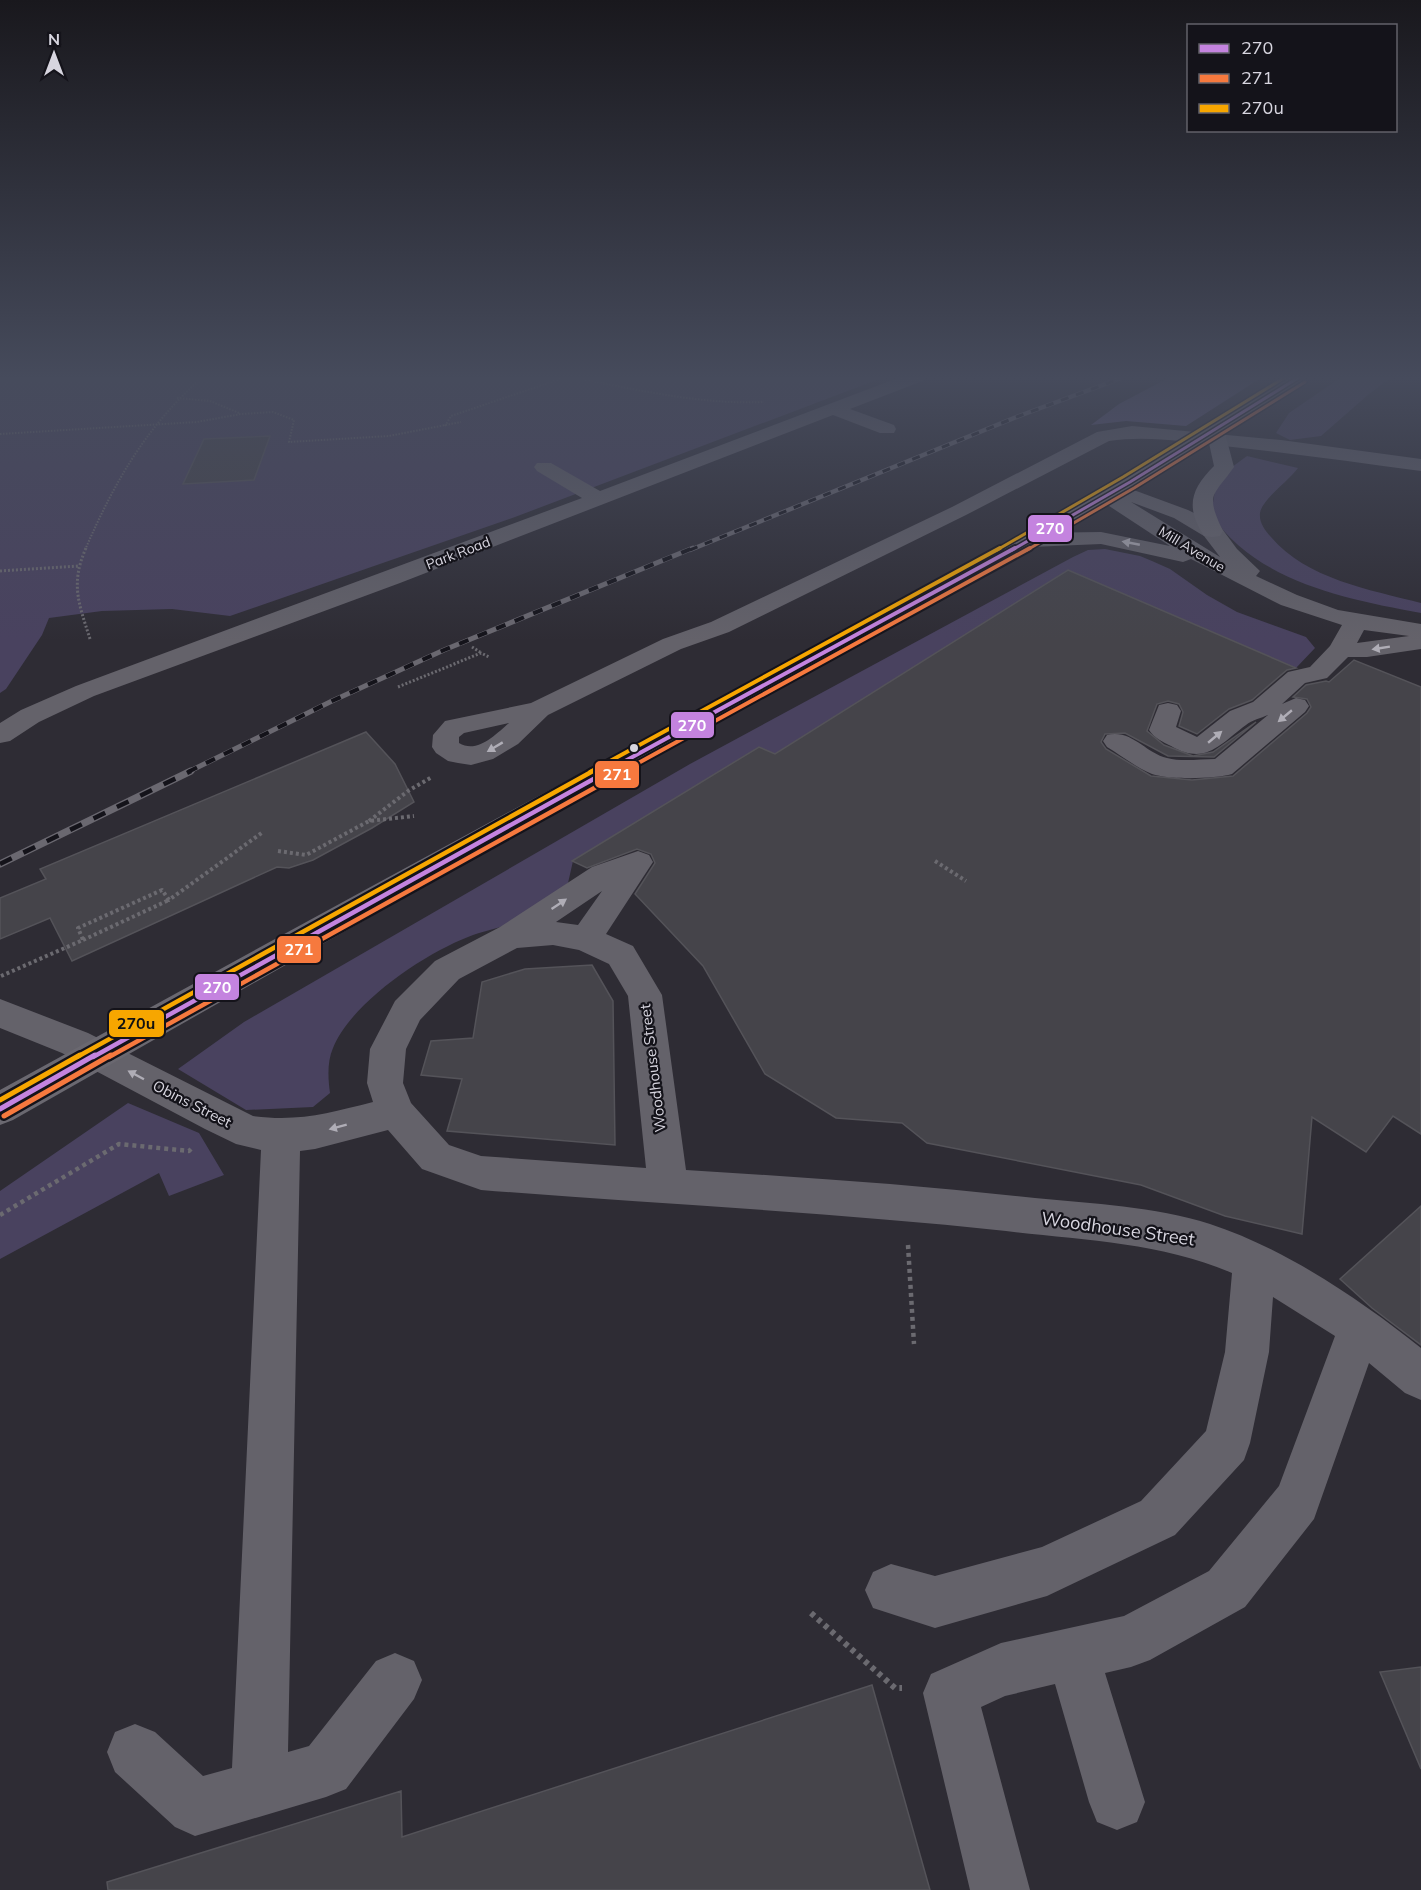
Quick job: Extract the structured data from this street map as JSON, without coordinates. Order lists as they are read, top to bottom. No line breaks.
{"streets":{"street":["Mill Avenue","Park Road","Woodhouse Street","Obins Street"]},"crossings":[["Woodhouse Street","Obins Street"]],"one_way":["Obins Street"],"lines":["transit line 270","transit line 271","transit line 270u"],"legend":["270","271","270u"],"north":"top"}
